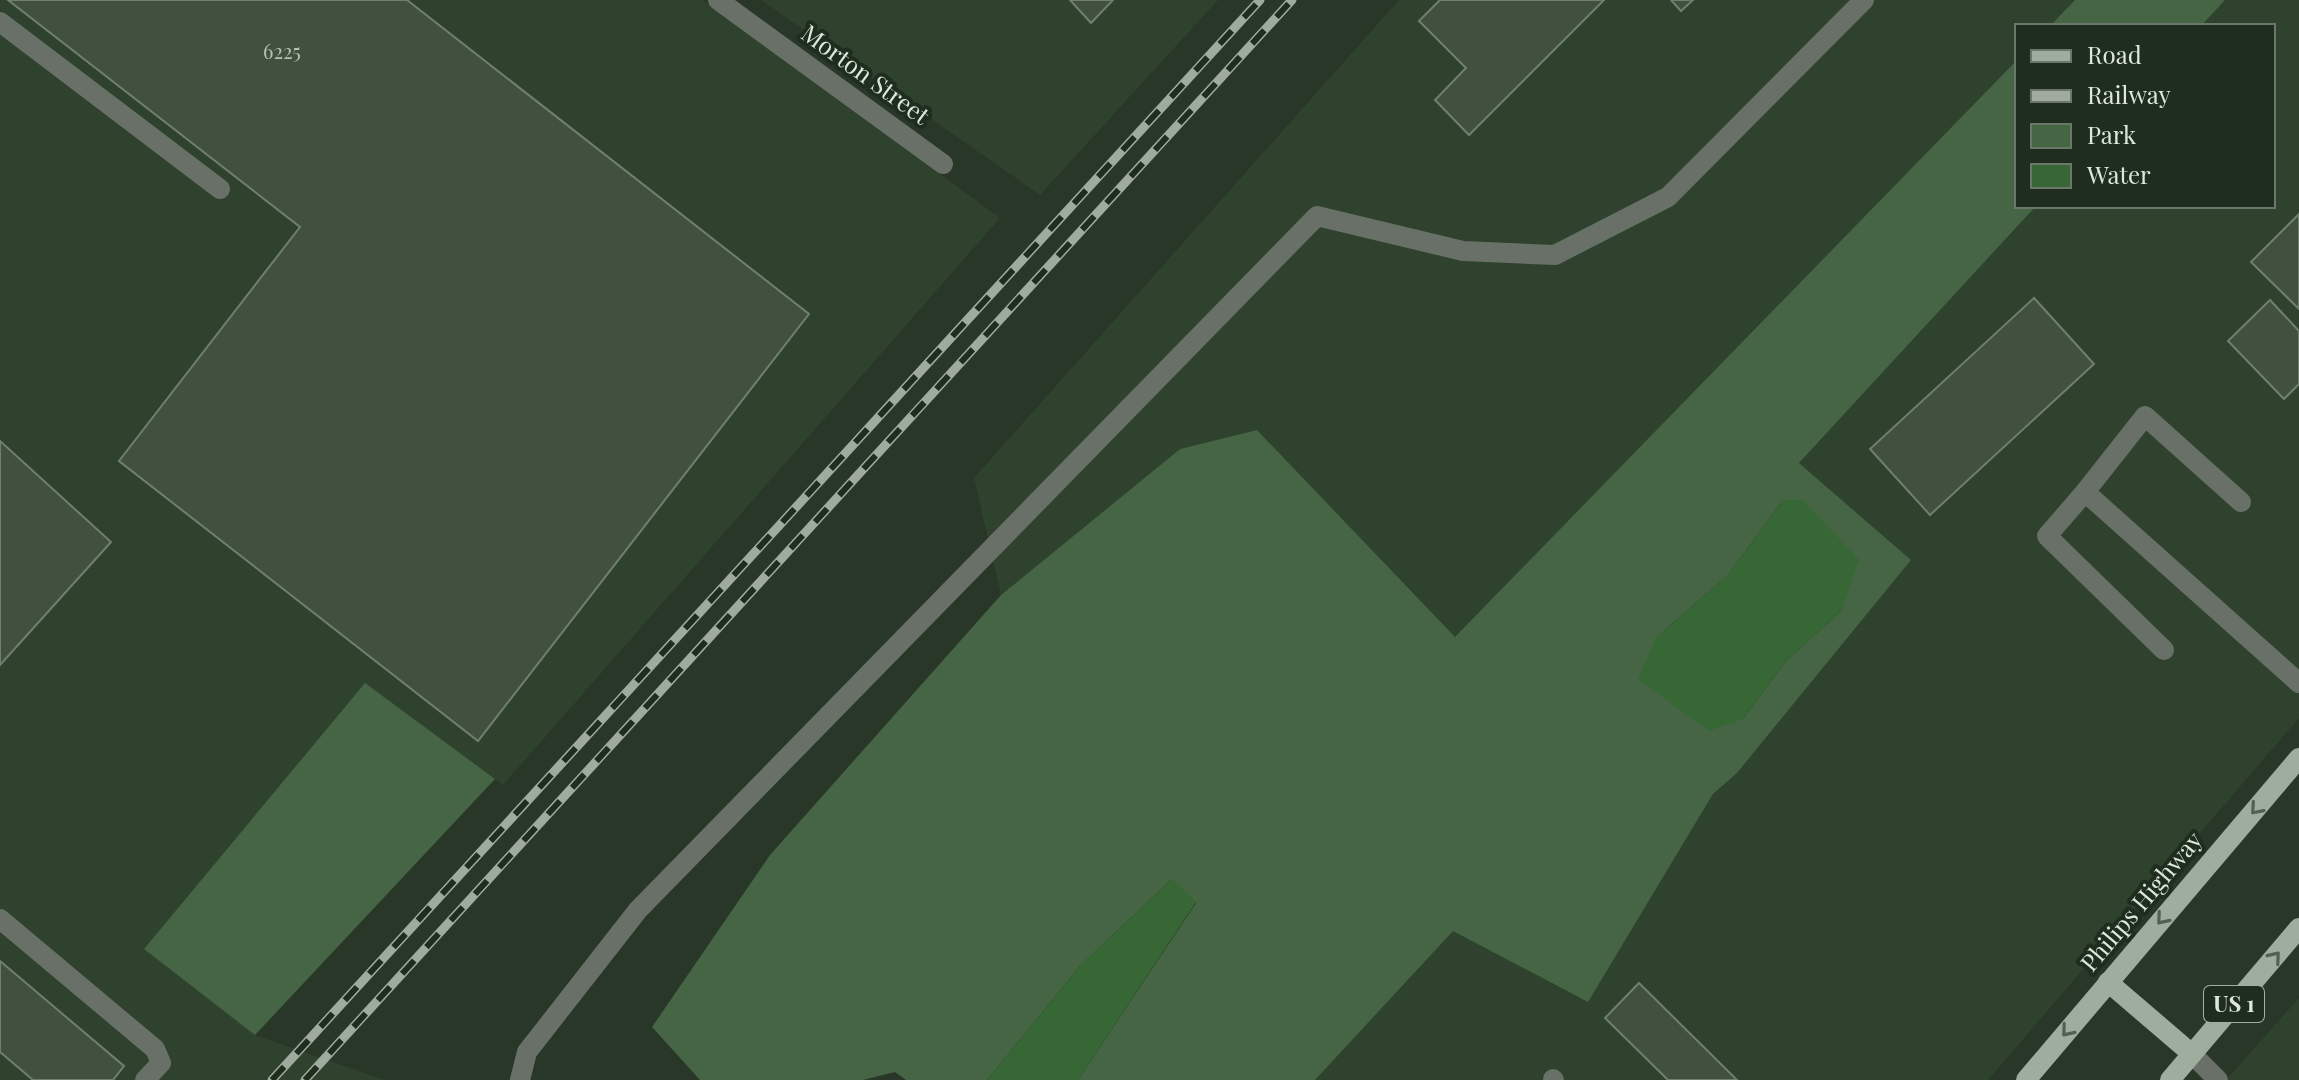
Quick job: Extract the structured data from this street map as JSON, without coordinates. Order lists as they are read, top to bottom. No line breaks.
{"streets":{"main road":["Philips Highway","US 1"],"street":["Morton Street"]},"house_numbers":["6225"],"legend":["Road","Railway","Park","Water"]}
